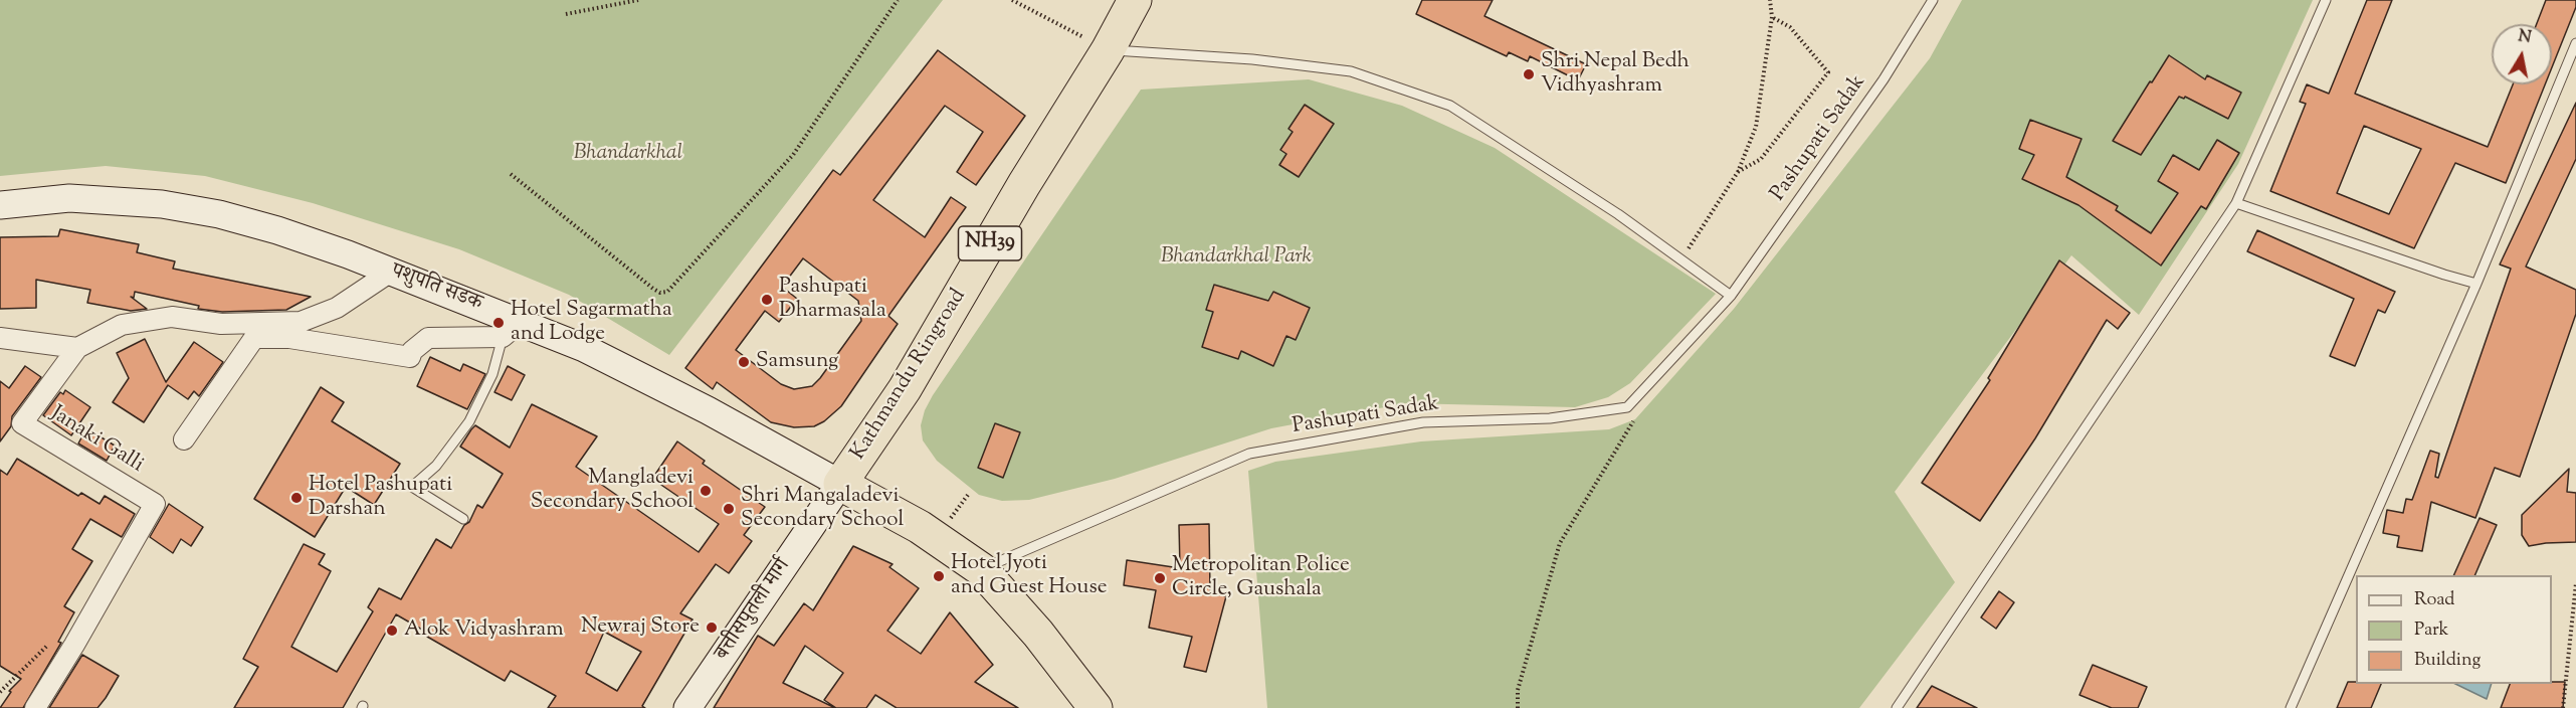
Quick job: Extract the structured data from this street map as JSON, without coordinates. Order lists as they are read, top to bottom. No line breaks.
{"streets":{"highway":["NH39","Kathmandu Ringroad"],"main road":["पशुपति सडक","बत्तीसपुतली मार्ग"],"street":["Janaki Galli"],"lane":["Pashupati Sadak"]},"crossings":[["Pashupati Sadak","Kathmandu Ringroad"],["पशुपति सडक","Kathmandu Ringroad"],["पशुपति सडक","Janaki Galli"],["पशुपति सडक","बत्तीसपुतली मार्ग"],["Kathmandu Ringroad","बत्तीसपुतली मार्ग"]],"parks":["Bhandarkhal","Bhandarkhal Park"],"places":["Shri Nepal Bedh Vidhyashram","Pashupati Dharmasala","Hotel Sagarmatha and Lodge","Samsung","Mangladevi Secondary School","Hotel Pashupati Darshan","Shri Mangaladevi Secondary School","Hotel Jyoti and Guest House","Metropolitan Police Circle, Gaushala","Newraj Store","Alok Vidyashram"],"legend":["Road","Park","Building"],"north":"top"}
